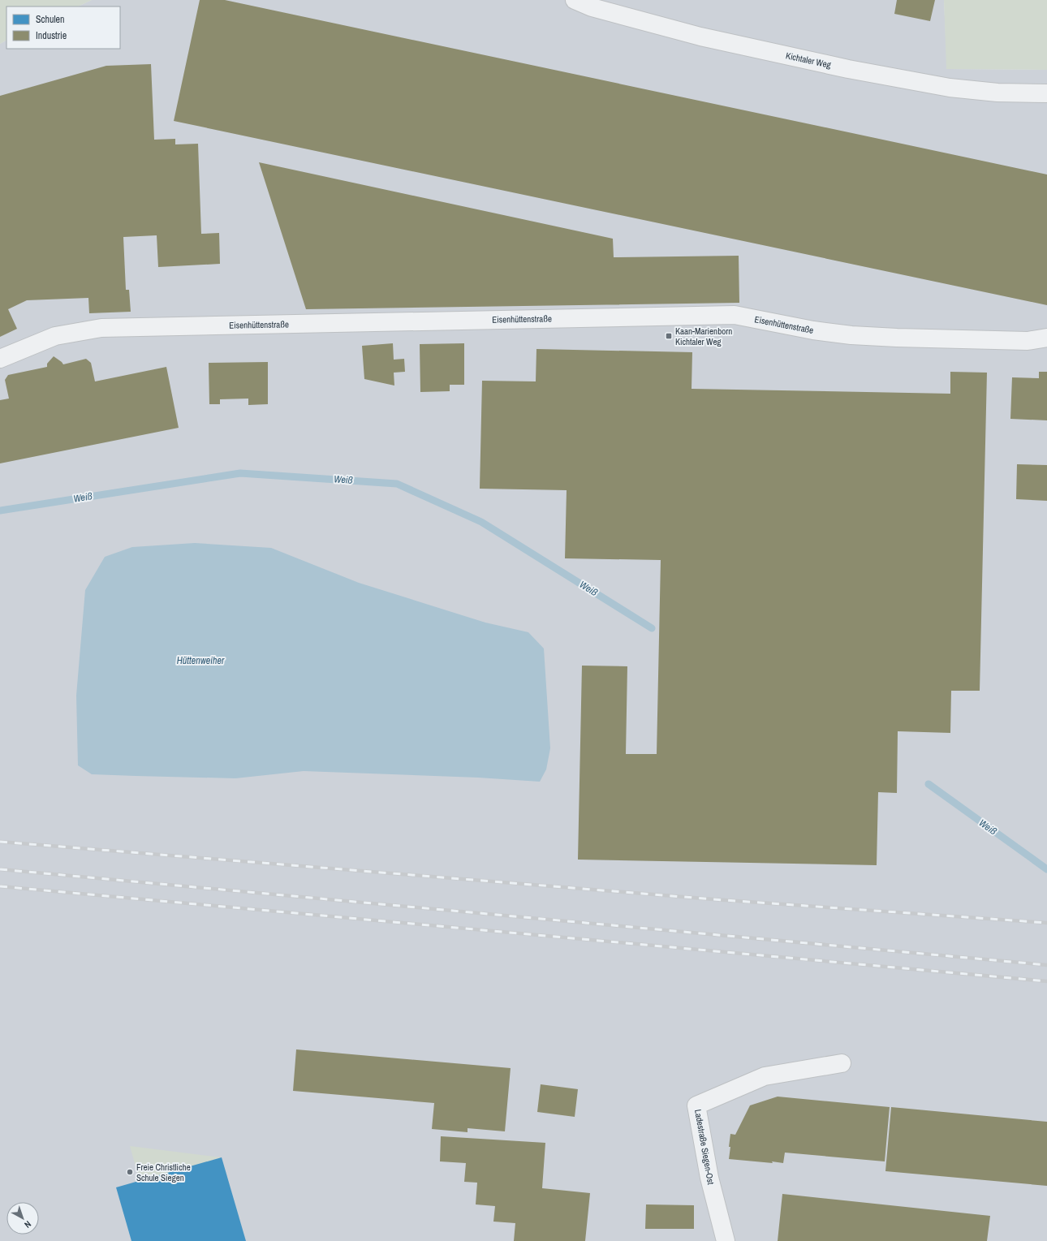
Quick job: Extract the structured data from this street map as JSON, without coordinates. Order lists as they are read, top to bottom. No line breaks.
{"streets":{"street":["Kichtaler Weg","Eisenhüttenstraße","Ladestraße Siegen-Ost"]},"water":["Weiß","Hüttenweiher"],"places":{"transit":["Kaan-Marienborn Kichtaler Weg"],"other":["Freie Christliche Schule Siegen"]},"legend":["Schulen","Industrie"],"north":"bottom right"}
